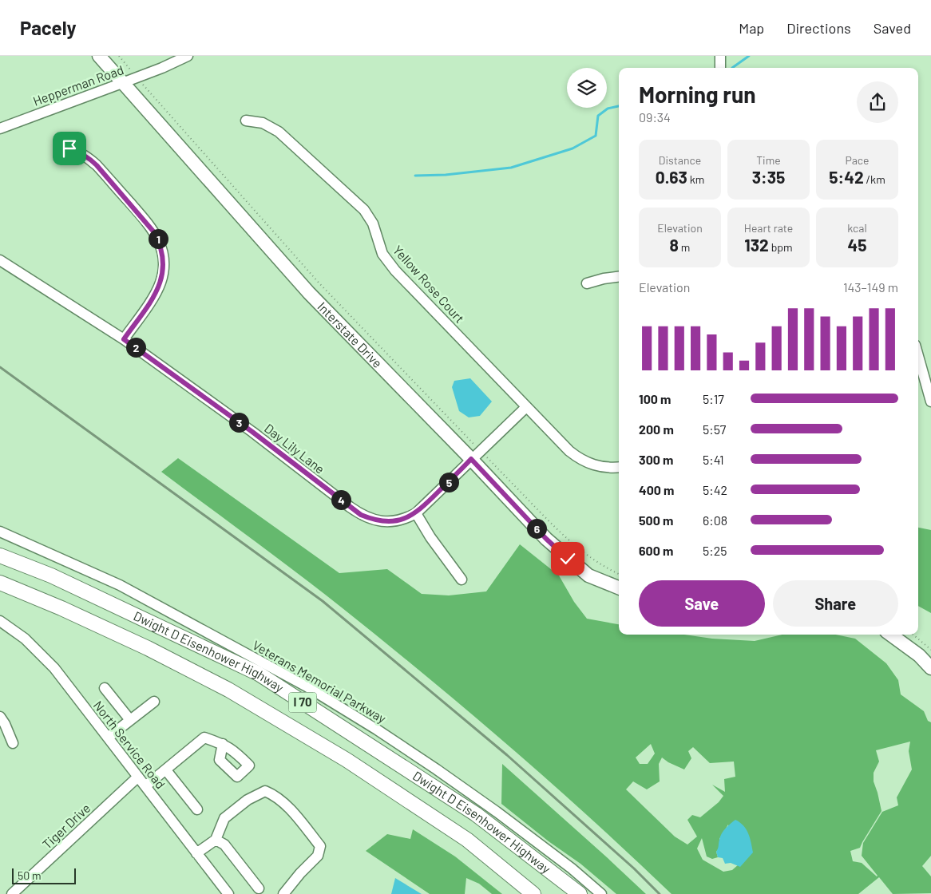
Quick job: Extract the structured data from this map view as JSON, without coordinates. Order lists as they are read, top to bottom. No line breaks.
{"streets":{"highway":["Dwight D Eisenhower Highway","I 70"],"main road":["Interstate Drive"],"street":["Hepperman Road","Yellow Rose Court","Day Lily Lane","Veterans Memorial Parkway","North Service Road","Tiger Drive"]},"crossings":[["Hepperman Road","Interstate Drive"],["Yellow Rose Court","Day Lily Lane"],["Interstate Drive","Day Lily Lane"],["North Service Road","Tiger Drive"]],"scale_bar":"50 m","page":{"header":"Pacely","nav":["Map","Directions","Saved"],"heading":["Morning run","09:34"],"stats":[["Distance","0.63 km"],["Time","3:35"],["Pace","5:42 /km"],["Elevation","8 m"],["Heart rate","132 bpm"],["kcal","45"]],"pins":["1","2","3","5","4","6"],"chart":["Elevation","143–149 m"],"list":[{"name":"100 m","note":"5:17"},{"name":"200 m","note":"5:57"},{"name":"300 m","note":"5:41"},{"name":"400 m","note":"5:42"},{"name":"500 m","note":"6:08"},{"name":"600 m","note":"5:25"}],"buttons":["Save","Share"],"scale":"50 m"}}
